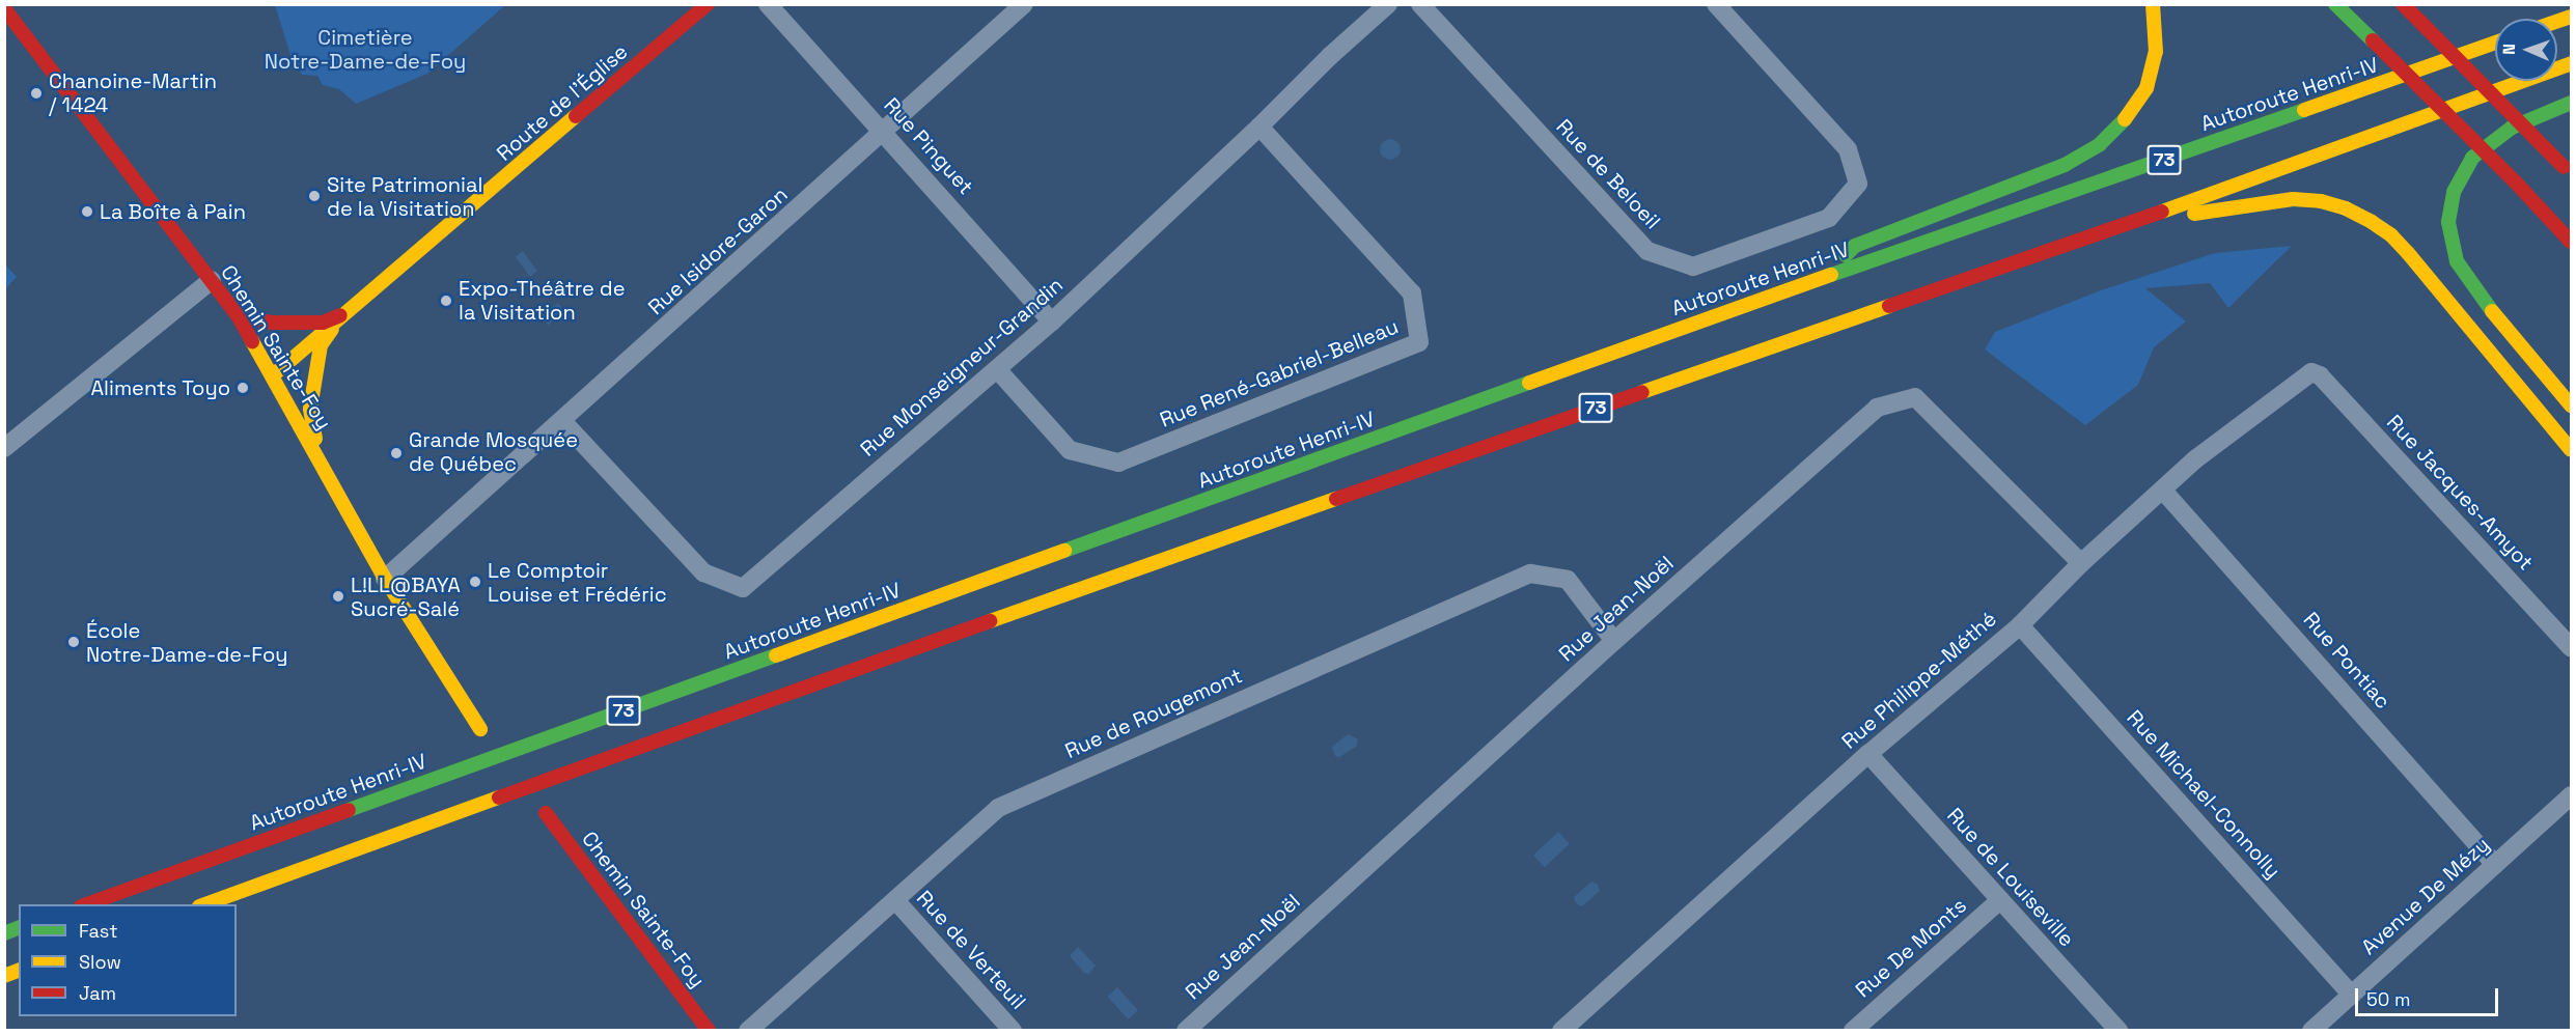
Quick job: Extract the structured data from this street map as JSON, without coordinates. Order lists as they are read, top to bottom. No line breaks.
{"streets":{"main road":["Autoroute Henri-IV","Route de l'Église","73","Chemin Sainte-Foy"],"street":["Rue Pinguet","Rue de Beloeil","Rue Isidore-Garon","Rue Monseigneur-Grandin","Rue René-Gabriel-Belleau","Rue Jacques-Amyot","Rue Jean-Noël","Rue Pontiac","Rue Philippe-Méthé","Rue de Rougemont","Rue Michael-Connolly","Rue de Louiseville","Avenue De Mézy","Rue De Monts","Rue de Verteuil"]},"crossings":[["Route de l'Église","Chemin Sainte-Foy"],["Rue Pinguet","Rue Isidore-Garon"],["Rue Pinguet","Rue Monseigneur-Grandin"],["Rue Isidore-Garon","Chemin Sainte-Foy"],["Rue Isidore-Garon","Rue Monseigneur-Grandin"],["Rue Monseigneur-Grandin","Rue René-Gabriel-Belleau"],["Rue Jacques-Amyot","Rue Philippe-Méthé"],["Rue Jean-Noël","Rue Philippe-Méthé"],["Rue Jean-Noël","Rue de Rougemont"],["Rue Pontiac","Rue Philippe-Méthé"],["Rue Pontiac","Avenue De Mézy"],["Rue Philippe-Méthé","Rue Michael-Connolly"],["Rue Philippe-Méthé","Rue de Louiseville"],["Rue de Rougemont","Rue de Verteuil"],["Rue Michael-Connolly","Avenue De Mézy"],["Rue de Louiseville","Rue De Monts"]],"parks":["Cimetière Notre-Dame-de-Foy"],"places":["Chanoine-Martin / 1424","Site Patrimonial de la Visitation","La Boîte à Pain","Expo-Théâtre de la Visitation","Aliments Toyo","Grande Mosquée de Québec","Le Comptoir Louise et Frédéric","L!LL@BAYA Sucré-Salé","École Notre-Dame-de-Foy"],"legend":["Fast","Slow","Jam"],"scale_bar":"50 m","north":"left"}
